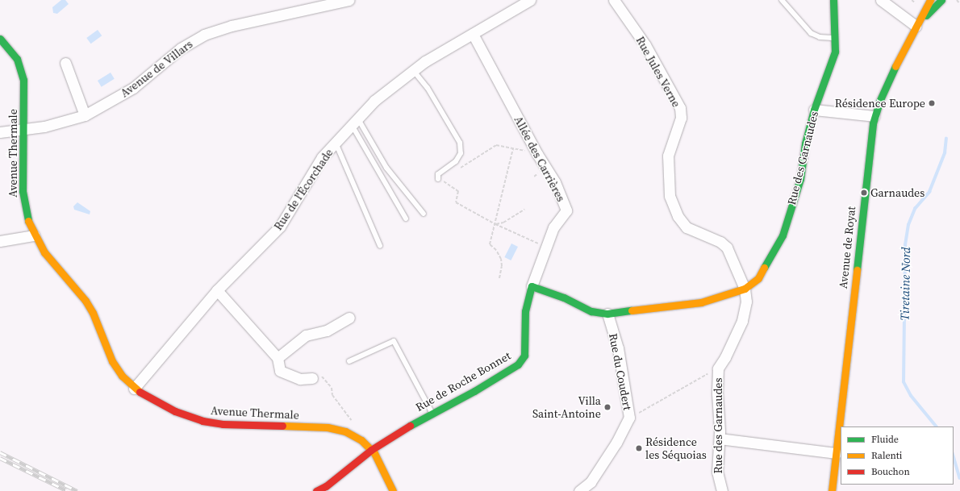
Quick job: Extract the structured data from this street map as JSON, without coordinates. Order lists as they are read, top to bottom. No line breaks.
{"streets":{"main road":["Avenue Thermale","Rue des Garnaudes","Avenue de Royat","Rue de Roche Bonnet"],"street":["Avenue de Villars","Rue Jules Verne","Allée des Carrières","Rue de l'Écorchade","Rue du Coudert"]},"crossings":[["Avenue de Villars","Avenue Thermale"],["Rue Jules Verne","Rue des Garnaudes"],["Avenue Thermale","Rue de l'Écorchade"],["Avenue Thermale","Rue de Roche Bonnet"],["Allée des Carrières","Rue de l'Écorchade"],["Allée des Carrières","Rue de Roche Bonnet"]],"water":["Tiretaine Nord"],"places":["Résidence Europe","Garnaudes","Villa Saint-Antoine","Résidence les Séquoias"],"legend":["Fluide","Ralenti","Bouchon"]}
